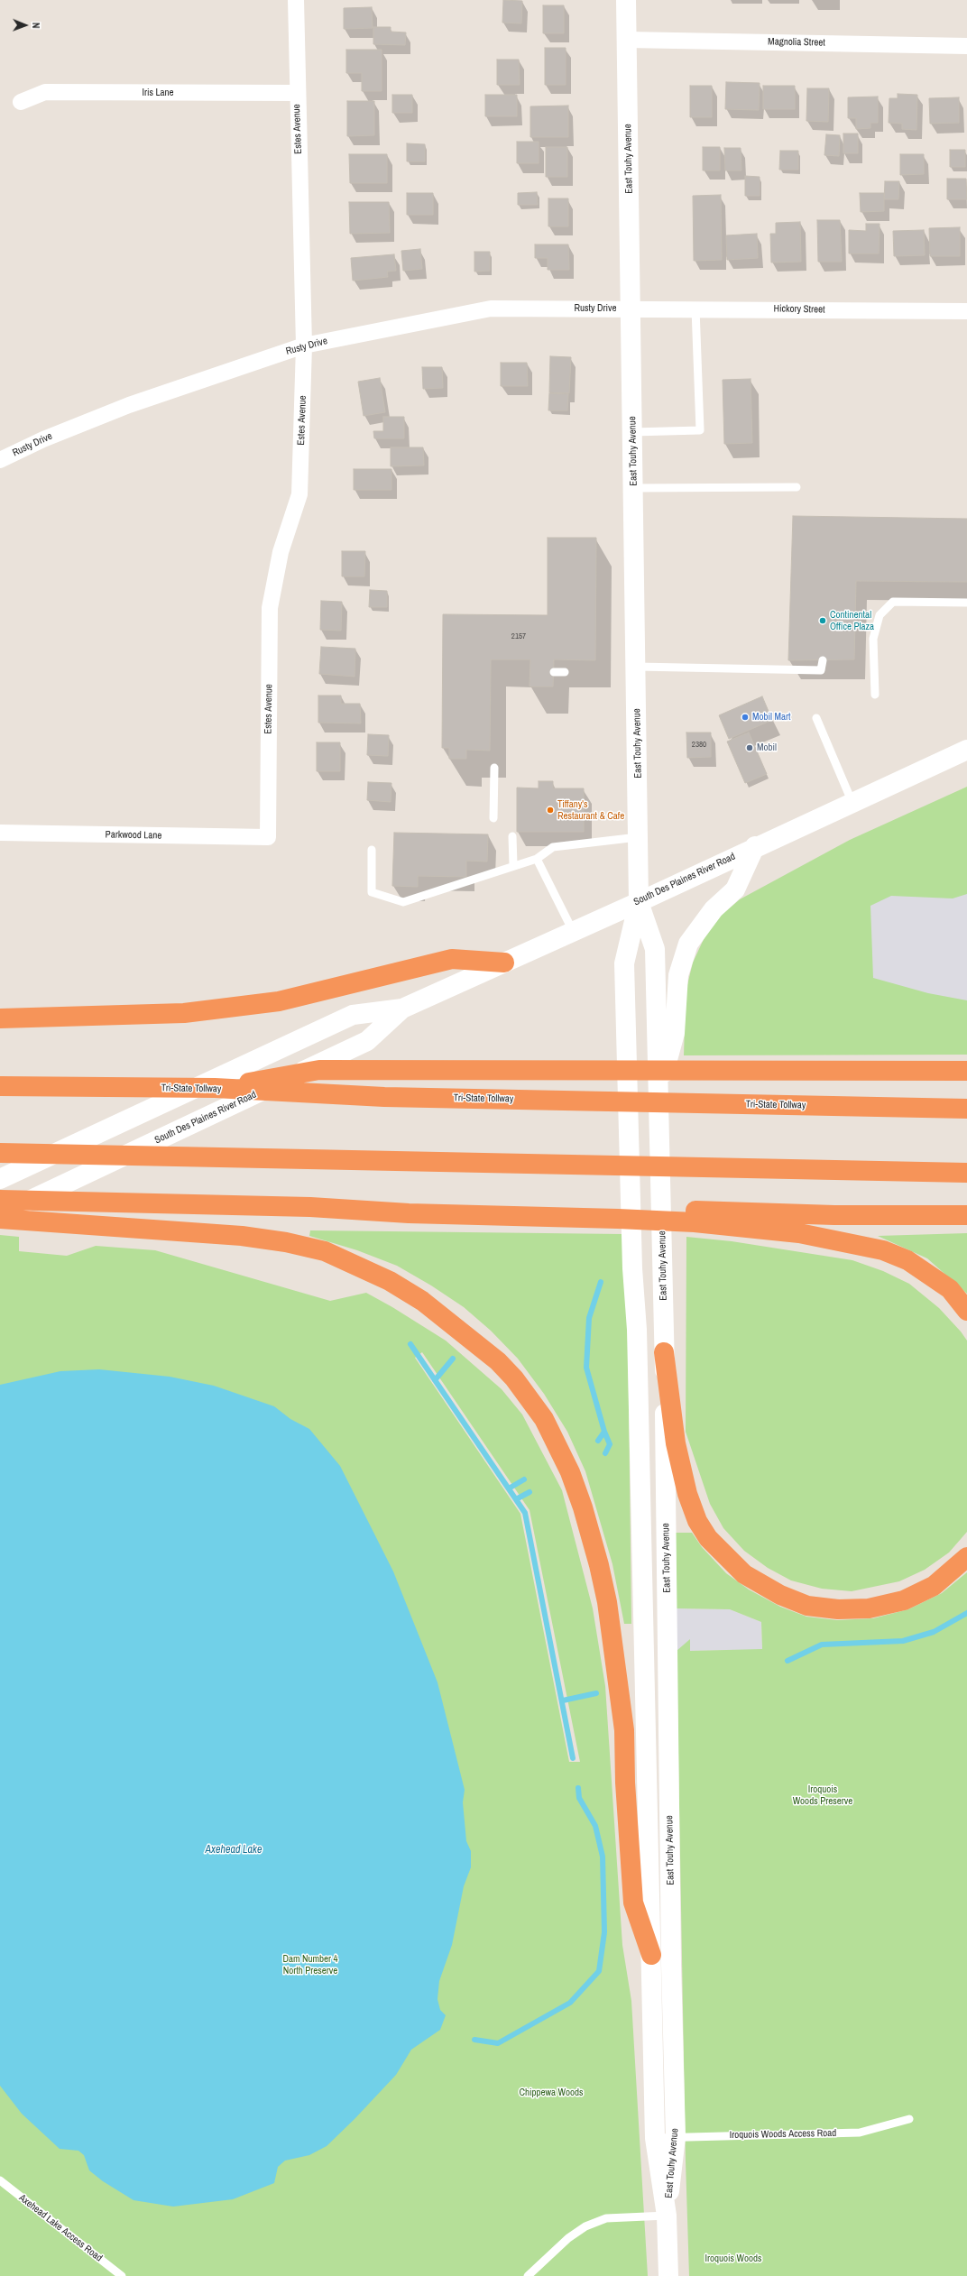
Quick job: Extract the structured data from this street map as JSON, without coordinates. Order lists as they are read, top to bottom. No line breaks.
{"streets":{"highway":["Tri-State Tollway"],"main road":["East Touhy Avenue","South Des Plaines River Road"],"street":["Magnolia Street","Iris Lane","Estes Avenue","Rusty Drive","Hickory Street","Parkwood Lane"],"lane":["Iroquois Woods Access Road","Axehead Lake Access Road"]},"crossings":[["Magnolia Street","East Touhy Avenue"],["Iris Lane","Estes Avenue"],["Estes Avenue","Rusty Drive"],["Estes Avenue","Parkwood Lane"],["East Touhy Avenue","Rusty Drive"],["East Touhy Avenue","Hickory Street"],["East Touhy Avenue","South Des Plaines River Road"],["East Touhy Avenue","Iroquois Woods Access Road"],["Rusty Drive","Hickory Street"]],"water":["Axehead Lake"],"parks":["Iroquois Woods Preserve","Dam Number 4 North Preserve","Chippewa Woods","Iroquois Woods"],"places":["Continental Office Plaza","Mobil Mart","Mobil","Tiffany's Restaurant & Cafe"],"house_numbers":["2157","2380"],"north":"right"}
